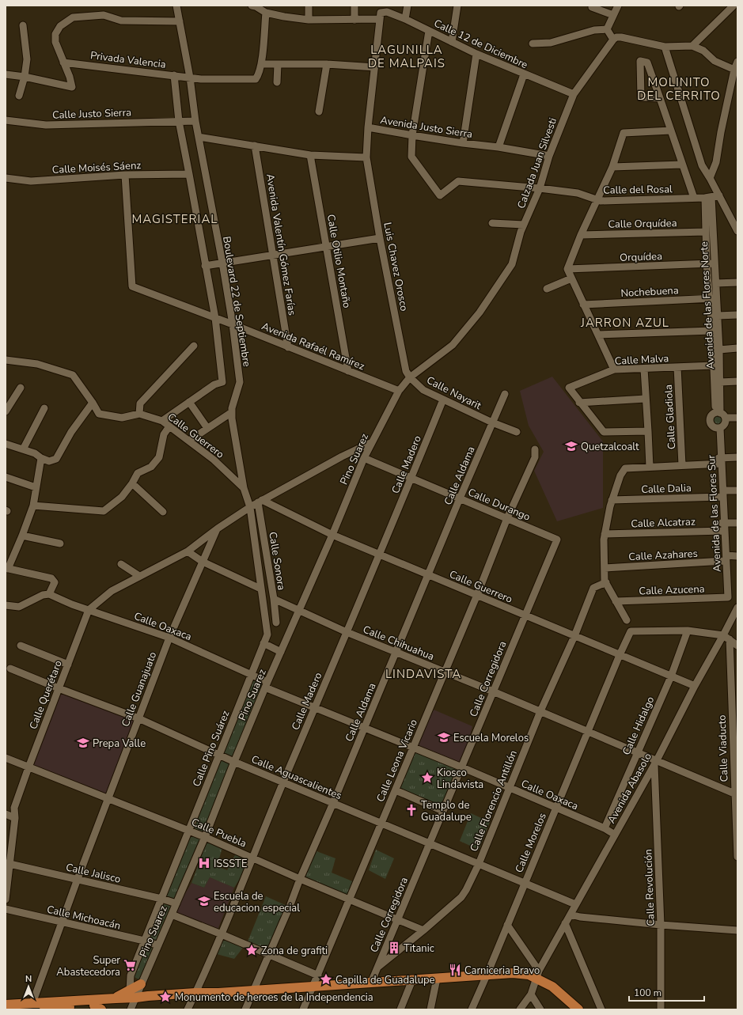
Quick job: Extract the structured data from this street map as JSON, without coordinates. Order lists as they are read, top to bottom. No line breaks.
{"streets":{"street":["Calle 12 de Diciembre","Privada Valencia","Calle Justo Sierra","Avenida Justo Sierra","Calzada Juan Silvesti","Calle Moisés Sáenz","Calle del Rosal","Calle Orquídea","Avenida Valentín Gómez Farías","Orquídea","Calle Otilio Montaño","Luis Chavez Orosco","Nochebuena","Boulevard 22 de Septiembre","Avenida de las Flores Norte","Avenida Rafaél Ramírez","Calle Malva","Calle Nayarit","Calle Gladiola","Calle Guerrero","Pino Suarez","Calle Madero","Calle Aldama","Calle Dalia","Calle Durango","Avenida de las Flores Sur","Calle Alcatraz","Calle Azahares","Calle Sonora","Calle Azucena","Calle Oaxaca","Calle Chihuahua","Calle Corregidora","Calle Guanajuato","Calle Querétaro","Calle Hidalgo","Calle Pino Suárez","Calle Viaducto","Calle Leona Vicario","Calle Aguascalientes","Avenida Abasolo","Calle Florencio Antillón","Calle Puebla","Calle Morelos","Calle Jalisco","Calle Revolución","Calle Michoacán"]},"crossings":[["Calle 12 de Diciembre","Calzada Juan Silvesti"],["Privada Valencia","Boulevard 22 de Septiembre"],["Calle Justo Sierra","Boulevard 22 de Septiembre"],["Avenida Justo Sierra","Calzada Juan Silvesti"],["Avenida Justo Sierra","Calle del Rosal"],["Avenida Justo Sierra","Luis Chavez Orosco"],["Calzada Juan Silvesti","Calle del Rosal"],["Calzada Juan Silvesti","Luis Chavez Orosco"],["Calzada Juan Silvesti","Avenida Rafaél Ramírez"],["Calzada Juan Silvesti","Calle Nayarit"],["Calzada Juan Silvesti","Pino Suarez"],["Calle Moisés Sáenz","Avenida Rafaél Ramírez"],["Calle del Rosal","Avenida de las Flores Norte"],["Calle Orquídea","Avenida de las Flores Norte"],["Avenida Valentín Gómez Farías","Avenida Rafaél Ramírez"],["Orquídea","Avenida de las Flores Norte"],["Calle Otilio Montaño","Avenida Rafaél Ramírez"],["Luis Chavez Orosco","Calle Nayarit"],["Nochebuena","Avenida de las Flores Norte"],["Boulevard 22 de Septiembre","Avenida Rafaél Ramírez"],["Boulevard 22 de Septiembre","Calle Guerrero"],["Avenida de las Flores Norte","Calle Malva"],["Avenida Rafaél Ramírez","Pino Suarez"],["Calle Malva","Calle Gladiola"],["Calle Nayarit","Calle Madero"],["Calle Nayarit","Calle Aldama"],["Calle Guerrero","Pino Suarez"],["Calle Guerrero","Calle Madero"],["Calle Guerrero","Calle Aldama"],["Calle Guerrero","Calle Sonora"],["Calle Guerrero","Calle Corregidora"],["Calle Guerrero","Calle Hidalgo"],["Calle Guerrero","Calle Pino Suárez"],["Calle Guerrero","Calle Leona Vicario"],["Calle Guerrero","Avenida Abasolo"],["Calle Guerrero","Calle Florencio Antillón"],["Calle Guerrero","Calle Morelos"],["Pino Suarez","Calle Durango"],["Pino Suarez","Calle Oaxaca"],["Pino Suarez","Calle Chihuahua"],["Pino Suarez","Calle Aguascalientes"],["Pino Suarez","Calle Puebla"],["Pino Suarez","Calle Jalisco"],["Pino Suarez","Calle Michoacán"],["Calle Madero","Calle Durango"],["Calle Madero","Calle Oaxaca"],["Calle Madero","Calle Chihuahua"],["Calle Madero","Calle Aguascalientes"],["Calle Madero","Calle Puebla"],["Calle Aldama","Calle Durango"],["Calle Aldama","Calle Oaxaca"],["Calle Aldama","Calle Chihuahua"],["Calle Aldama","Calle Aguascalientes"],["Calle Aldama","Calle Puebla"],["Calle Dalia","Avenida de las Flores Sur"],["Calle Durango","Calle Corregidora"],["Calle Durango","Calle Leona Vicario"],["Avenida de las Flores Sur","Calle Alcatraz"],["Avenida de las Flores Sur","Calle Azahares"],["Avenida de las Flores Sur","Calle Azucena"],["Calle Sonora","Calle Chihuahua"],["Calle Oaxaca","Calle Corregidora"],["Calle Oaxaca","Calle Guanajuato"],["Calle Oaxaca","Calle Querétaro"],["Calle Oaxaca","Calle Hidalgo"],["Calle Oaxaca","Calle Pino Suárez"],["Calle Oaxaca","Calle Leona Vicario"],["Calle Oaxaca","Avenida Abasolo"],["Calle Oaxaca","Calle Florencio Antillón"],["Calle Oaxaca","Calle Morelos"],["Calle Chihuahua","Calle Corregidora"],["Calle Chihuahua","Calle Hidalgo"],["Calle Chihuahua","Calle Viaducto"],["Calle Chihuahua","Calle Leona Vicario"],["Calle Chihuahua","Avenida Abasolo"],["Calle Chihuahua","Calle Florencio Antillón"],["Calle Chihuahua","Calle Morelos"],["Calle Chihuahua","Calle Revolución"],["Calle Corregidora","Calle Aguascalientes"],["Calle Corregidora","Calle Florencio Antillón"],["Calle Corregidora","Calle Puebla"],["Calle Guanajuato","Calle Querétaro"],["Calle Guanajuato","Calle Aguascalientes"],["Calle Guanajuato","Calle Puebla"],["Calle Guanajuato","Calle Jalisco"],["Calle Guanajuato","Calle Michoacán"],["Calle Querétaro","Calle Aguascalientes"],["Calle Querétaro","Calle Puebla"],["Calle Querétaro","Calle Jalisco"],["Calle Hidalgo","Calle Morelos"],["Calle Pino Suárez","Calle Aguascalientes"],["Calle Pino Suárez","Calle Puebla"],["Calle Pino Suárez","Calle Jalisco"],["Calle Pino Suárez","Calle Michoacán"],["Calle Viaducto","Avenida Abasolo"],["Calle Leona Vicario","Calle Aguascalientes"],["Calle Leona Vicario","Calle Puebla"],["Calle Aguascalientes","Avenida Abasolo"],["Calle Aguascalientes","Calle Florencio Antillón"],["Calle Aguascalientes","Calle Morelos"],["Avenida Abasolo","Calle Revolución"],["Calle Florencio Antillón","Calle Puebla"]],"districts":["LAGUNILLA DE MALPAIS","MOLINITO DEL CERRITO","MAGISTERIAL","JARRON AZUL","LINDAVISTA"],"places":{"school or university":["Quetzalcoalt","Escuela Morelos","Prepa Valle","Escuela de educacion especial"],"place":["Kiosco Lindavista","Zona de grafiti","Capilla de Guadalupe","Monumento de heroes de la Independencia"],"church":["Templo de Guadalupe"],"hospital":["ISSSTE"],"building":["Titanic"],"supermarket":["Super Abastecedora"],"restaurant":["Carniceria Bravo"]},"scale_bar":"100 m","north":"top"}
